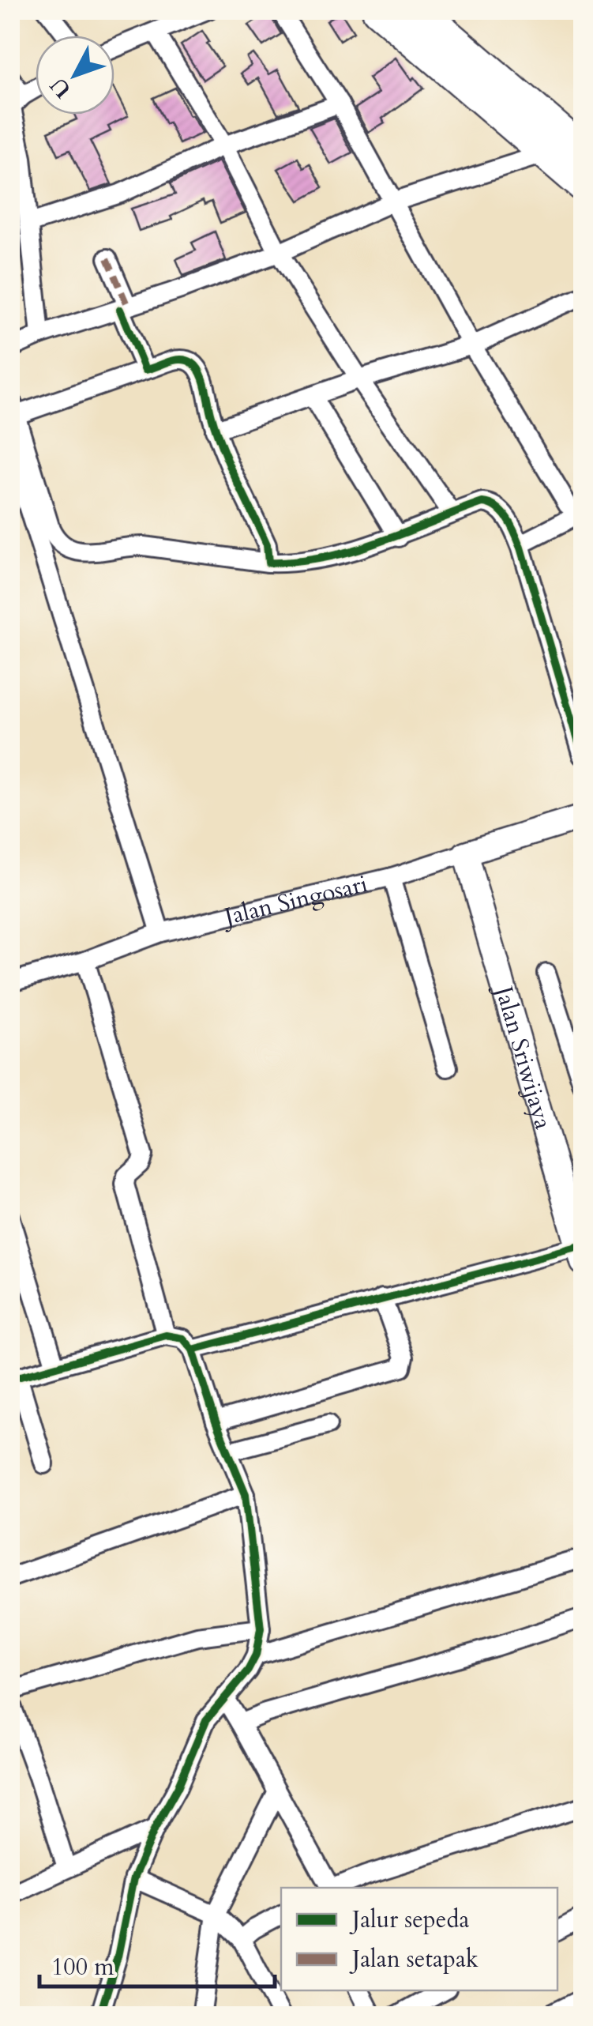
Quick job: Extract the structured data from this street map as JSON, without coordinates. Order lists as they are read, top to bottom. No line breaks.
{"streets":{"street":["Jalan Singosari","Jalan Sriwijaya"]},"crossings":[["Jalan Singosari","Jalan Sriwijaya"]],"legend":["Jalur sepeda","Jalan setapak"],"scale_bar":"100 m","north":"bottom left"}
